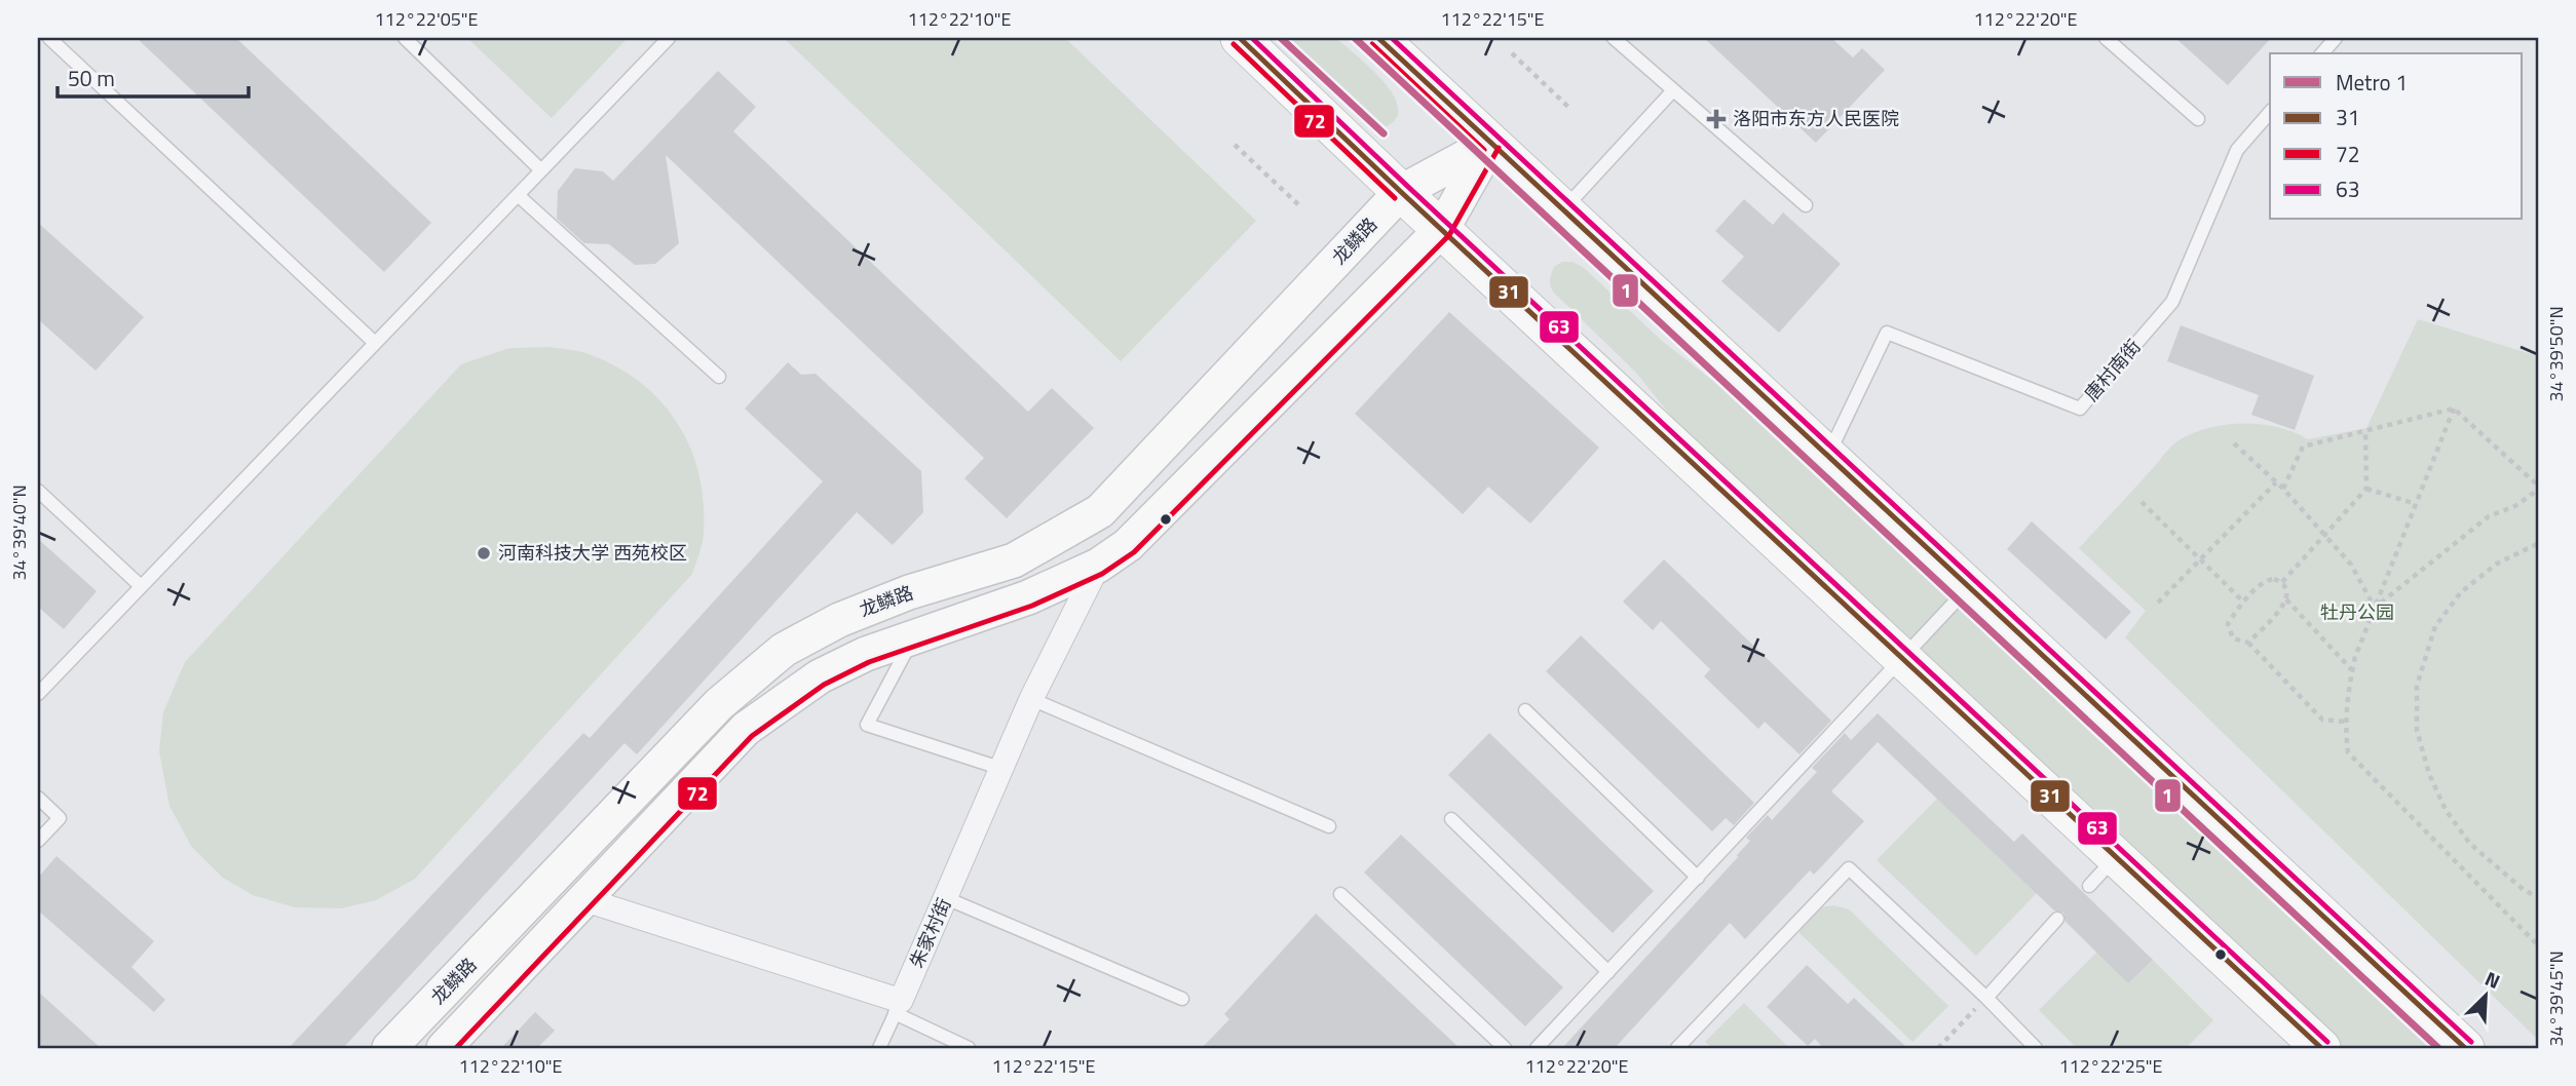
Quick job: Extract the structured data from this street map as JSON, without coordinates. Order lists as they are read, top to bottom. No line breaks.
{"streets":{"main road":["龙鳞路"],"street":["朱家村街"],"lane":["唐村南街"]},"parks":["牡丹公园"],"places":{"health":["洛阳市东方人民医院"],"other":["河南科技大学 西苑校区"]},"lines":["metro line 1","transit line 31","transit line 63","transit line 72"],"legend":["Metro 1","31","72","63"],"scale_bar":"50 m","north":"top right","coordinates":["112°22'05\"E","112°22'10\"E","112°22'15\"E","112°22'20\"E","34°39'50\"N","34°39'40\"N","34°39'45\"N","112°22'25\"E"]}
